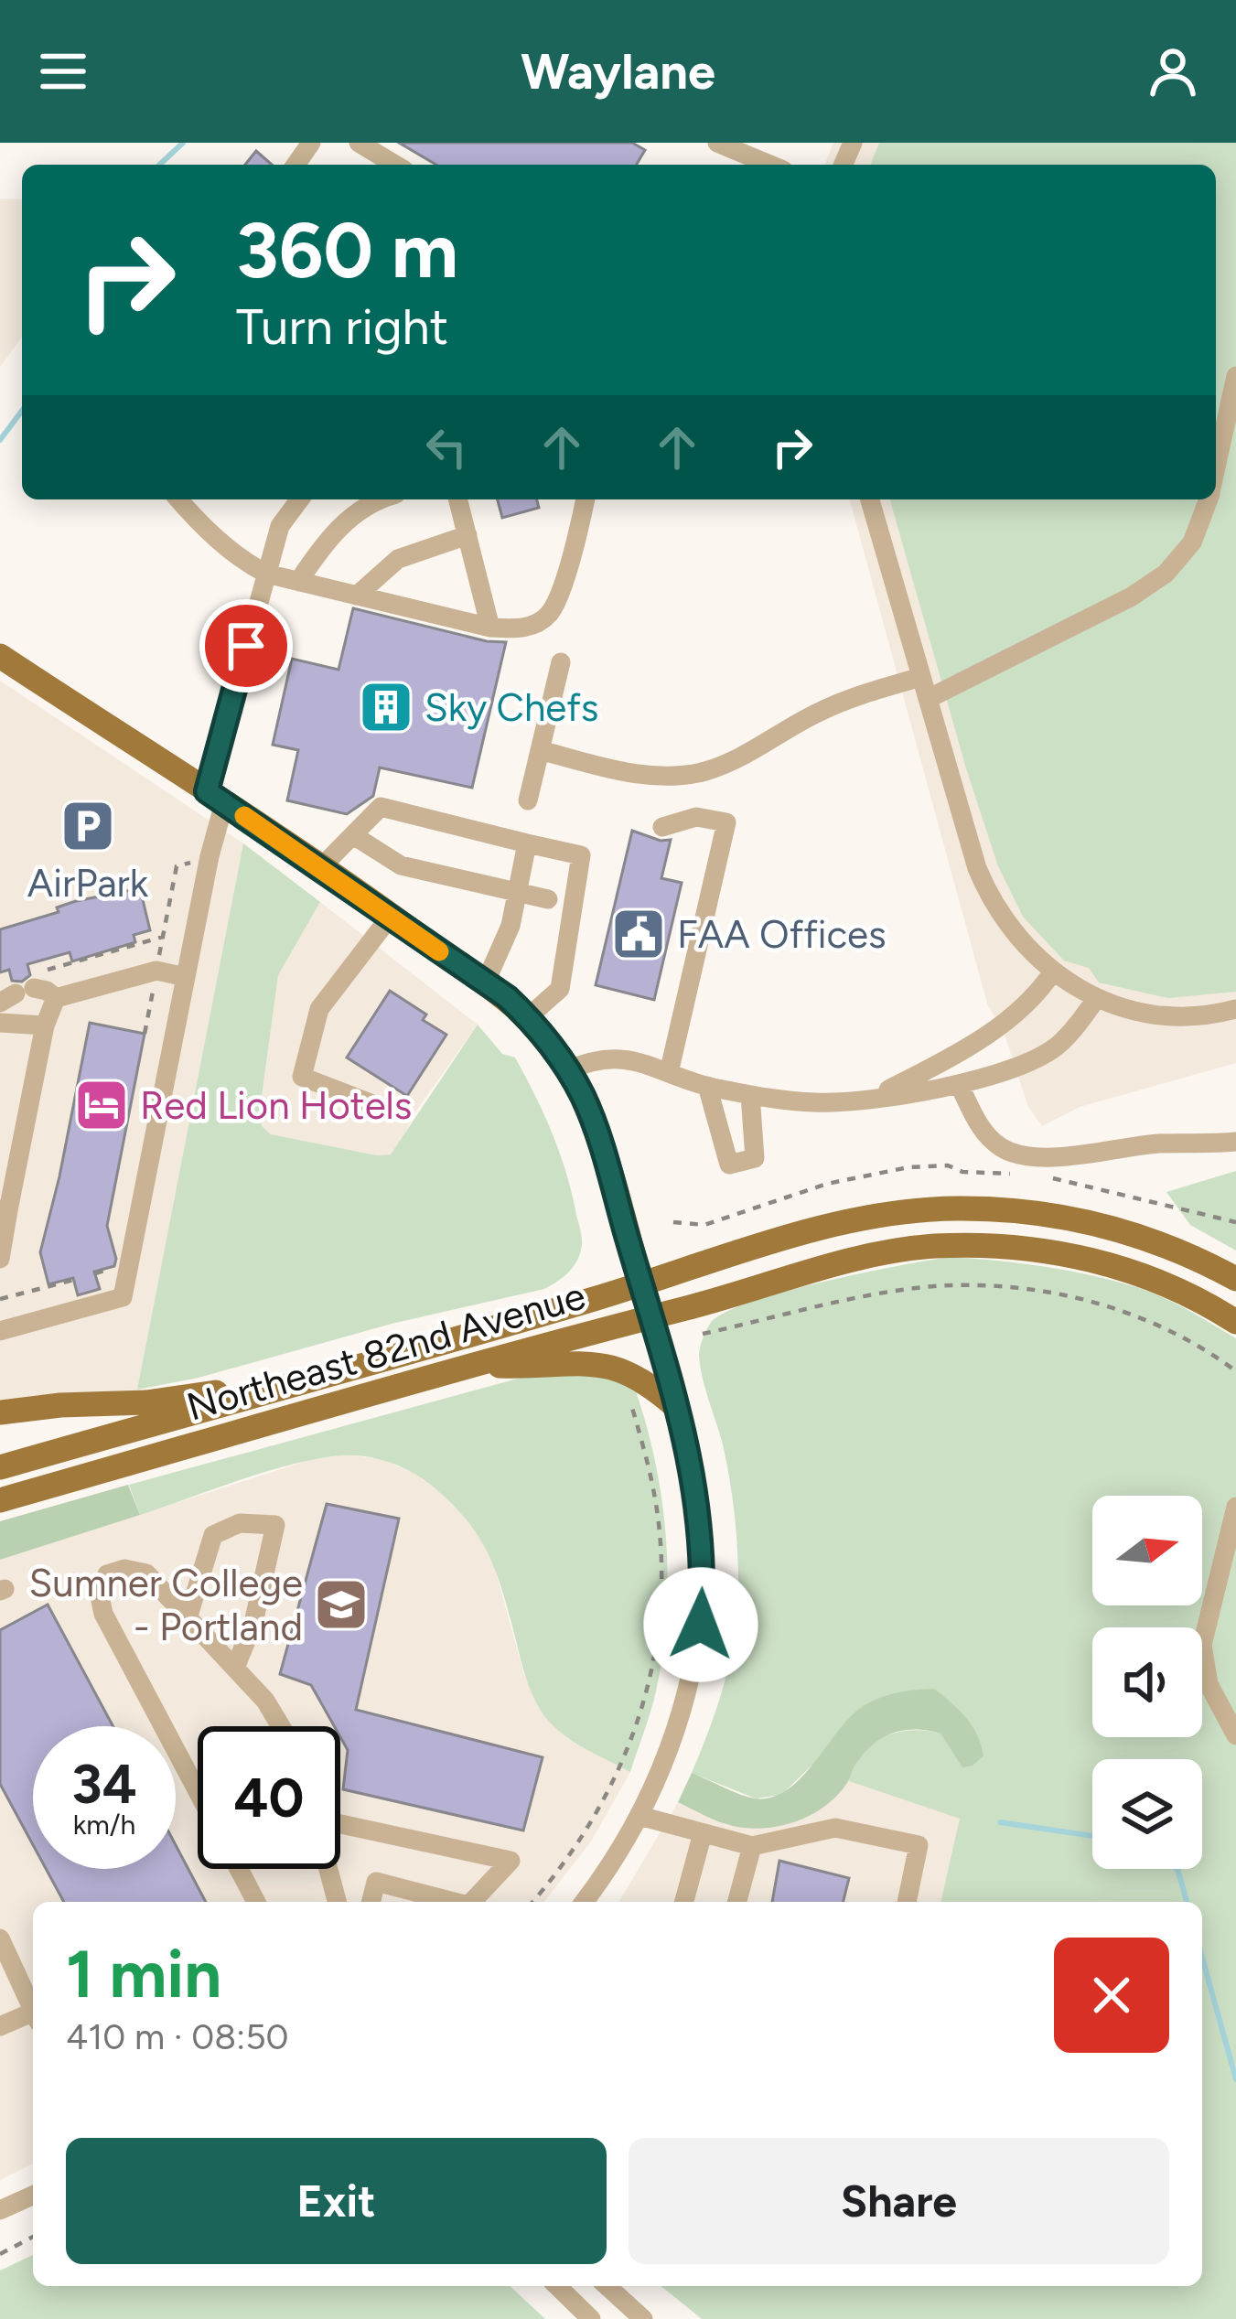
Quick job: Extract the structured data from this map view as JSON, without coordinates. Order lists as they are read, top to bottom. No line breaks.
{"streets":{"main road":["Northeast 82nd Avenue"]},"places":{"building":["Sky Chefs"],"parking":["AirPark"],"public building":["FAA Offices"],"hotel":["Red Lion Hotels"],"school or university":["Sumner College - Portland"]},"north":"right","page":{"header":"Waylane","turn":["360 m","Turn right"],"speed":"34 km/h","limit":"40","heading":["1 min","410 m · 08:50"],"buttons":["Exit","Share"]}}
